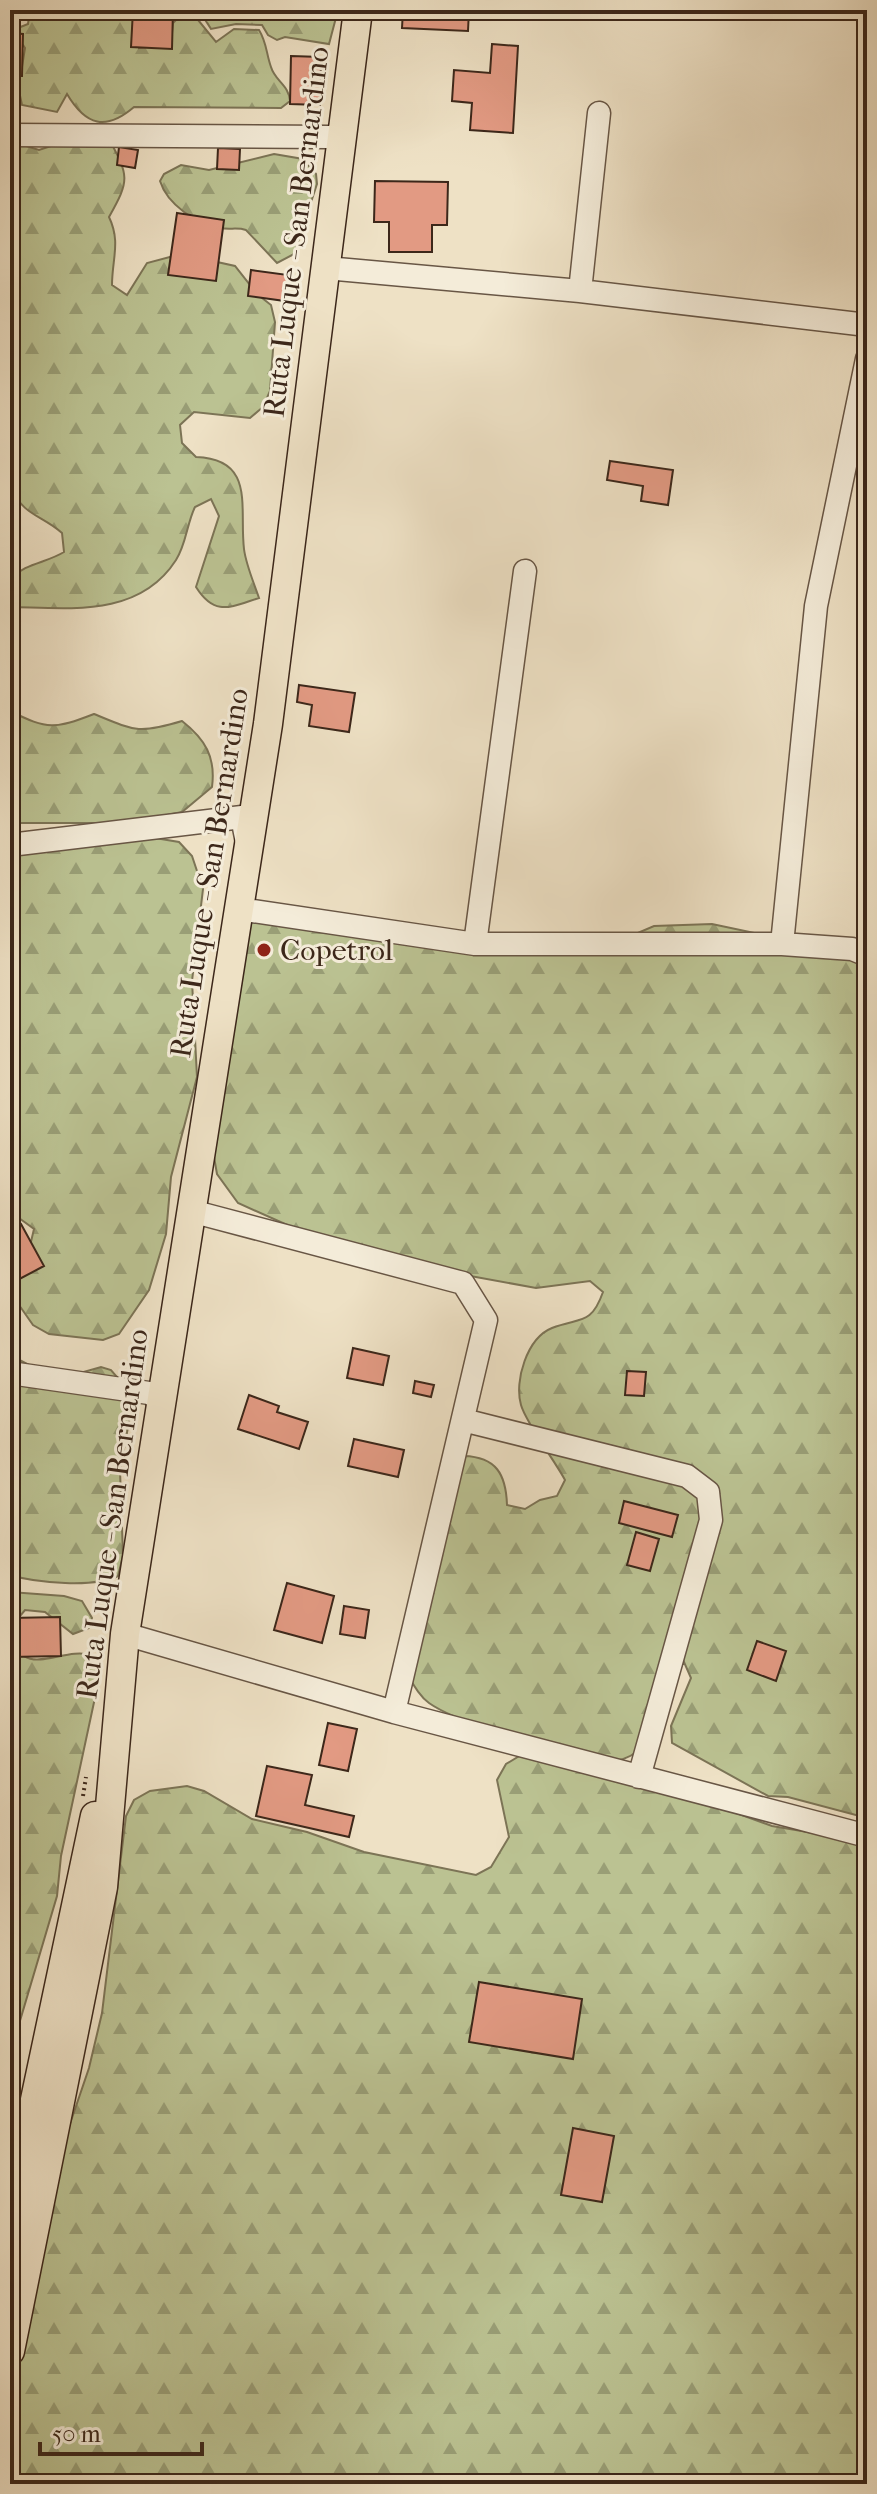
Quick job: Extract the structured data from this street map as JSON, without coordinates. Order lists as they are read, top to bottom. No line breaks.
{"streets":{"main road":["Ruta Luque - San Bernardino"]},"places":["Copetrol"],"scale_bar":"50 m"}
